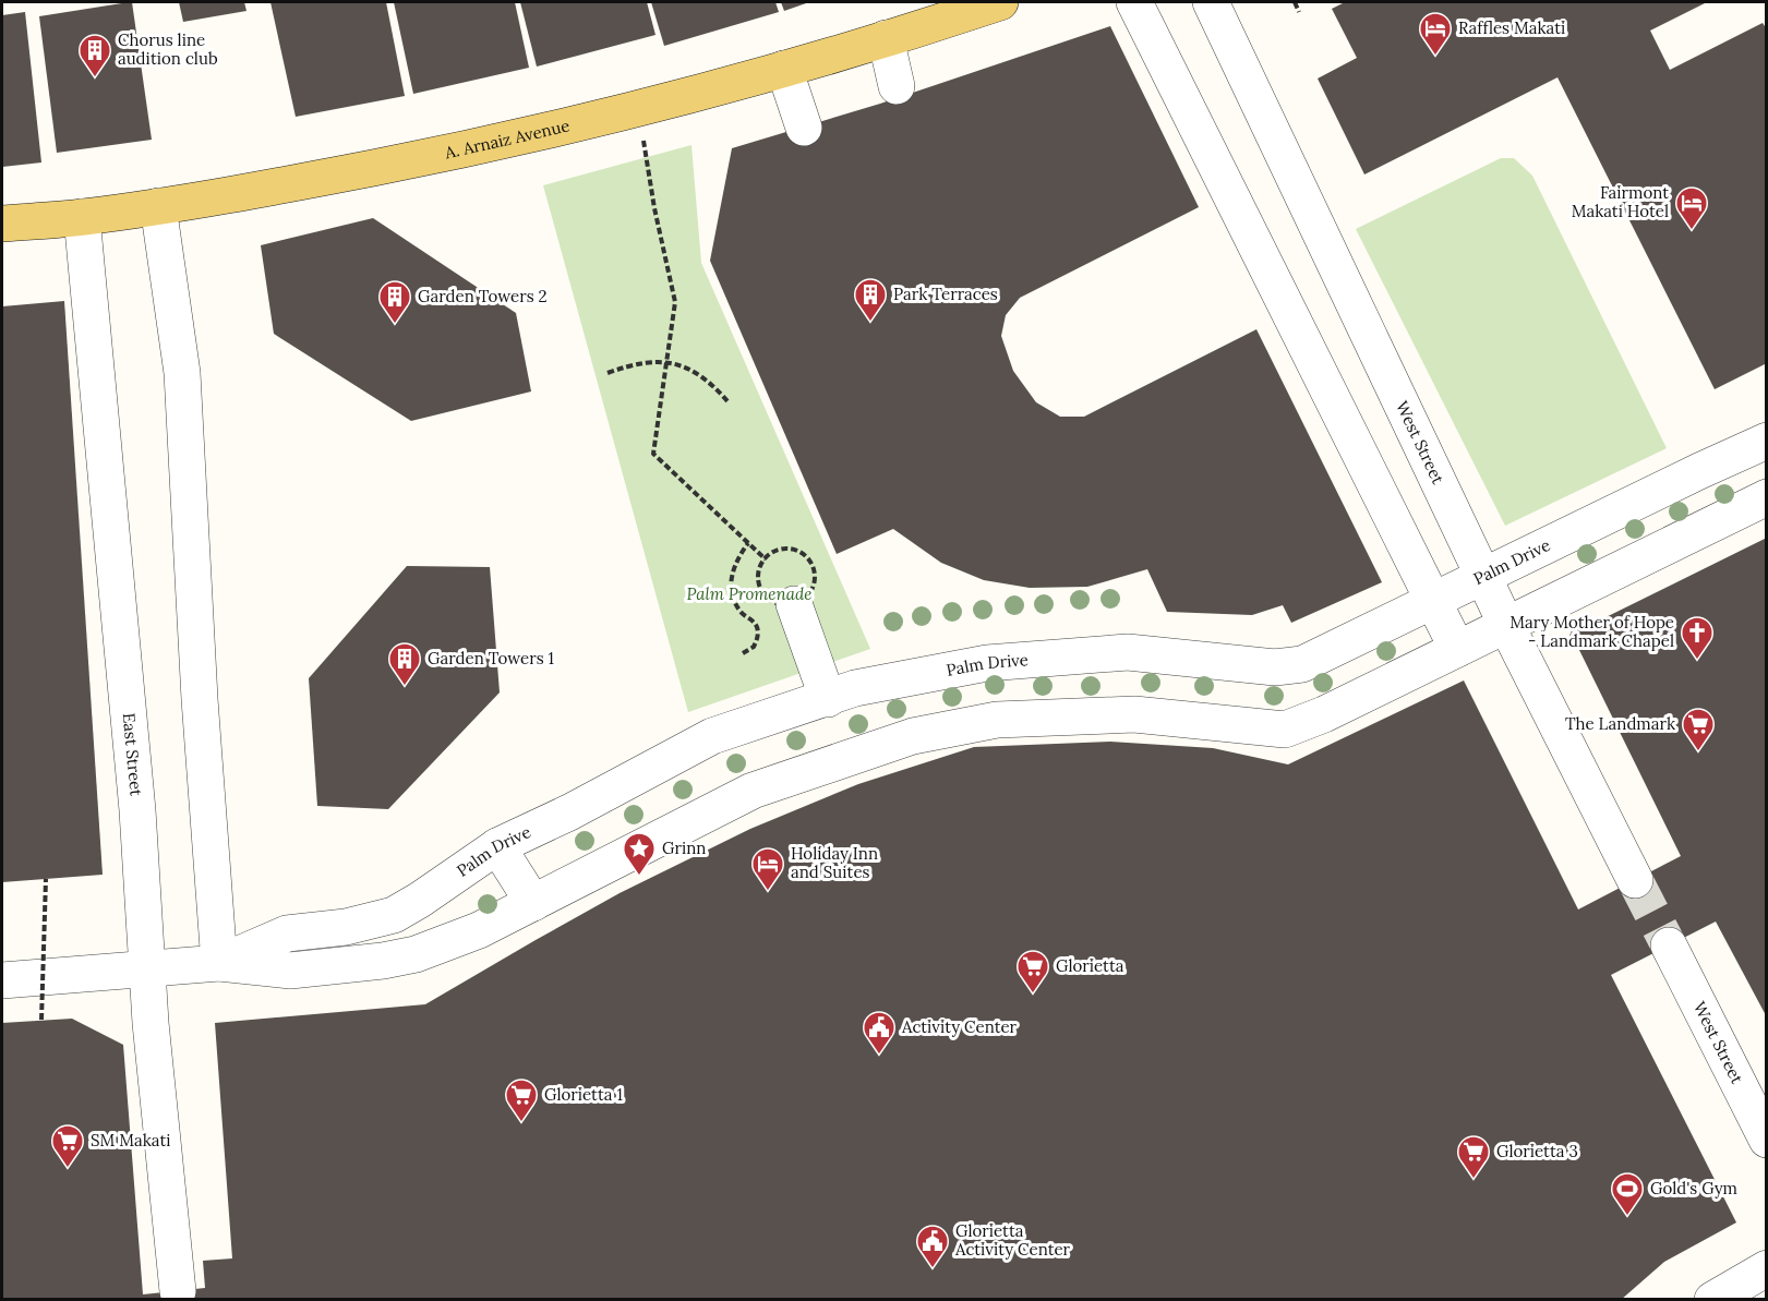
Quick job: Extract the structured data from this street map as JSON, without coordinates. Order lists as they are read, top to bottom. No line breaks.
{"streets":{"main road":["A. Arnaiz Avenue"],"street":["West Street","Palm Drive","East Street"]},"crossings":[["A. Arnaiz Avenue","East Street"],["West Street","Palm Drive"],["Palm Drive","East Street"]],"parks":["Palm Promenade"],"places":{"hotel":["Raffles Makati","Fairmont Makati Hotel","Holiday Inn and Suites"],"building":["Chorus line audition club","Park Terraces","Garden Towers 2","Garden Towers 1"],"church":["Mary Mother of Hope - Landmark Chapel"],"supermarket":["The Landmark","Glorietta","Glorietta 1","SM Makati","Glorietta 3"],"place":["Grinn"],"public building":["Activity Center","Glorietta Activity Center"],"sports":["Gold's Gym"]}}
